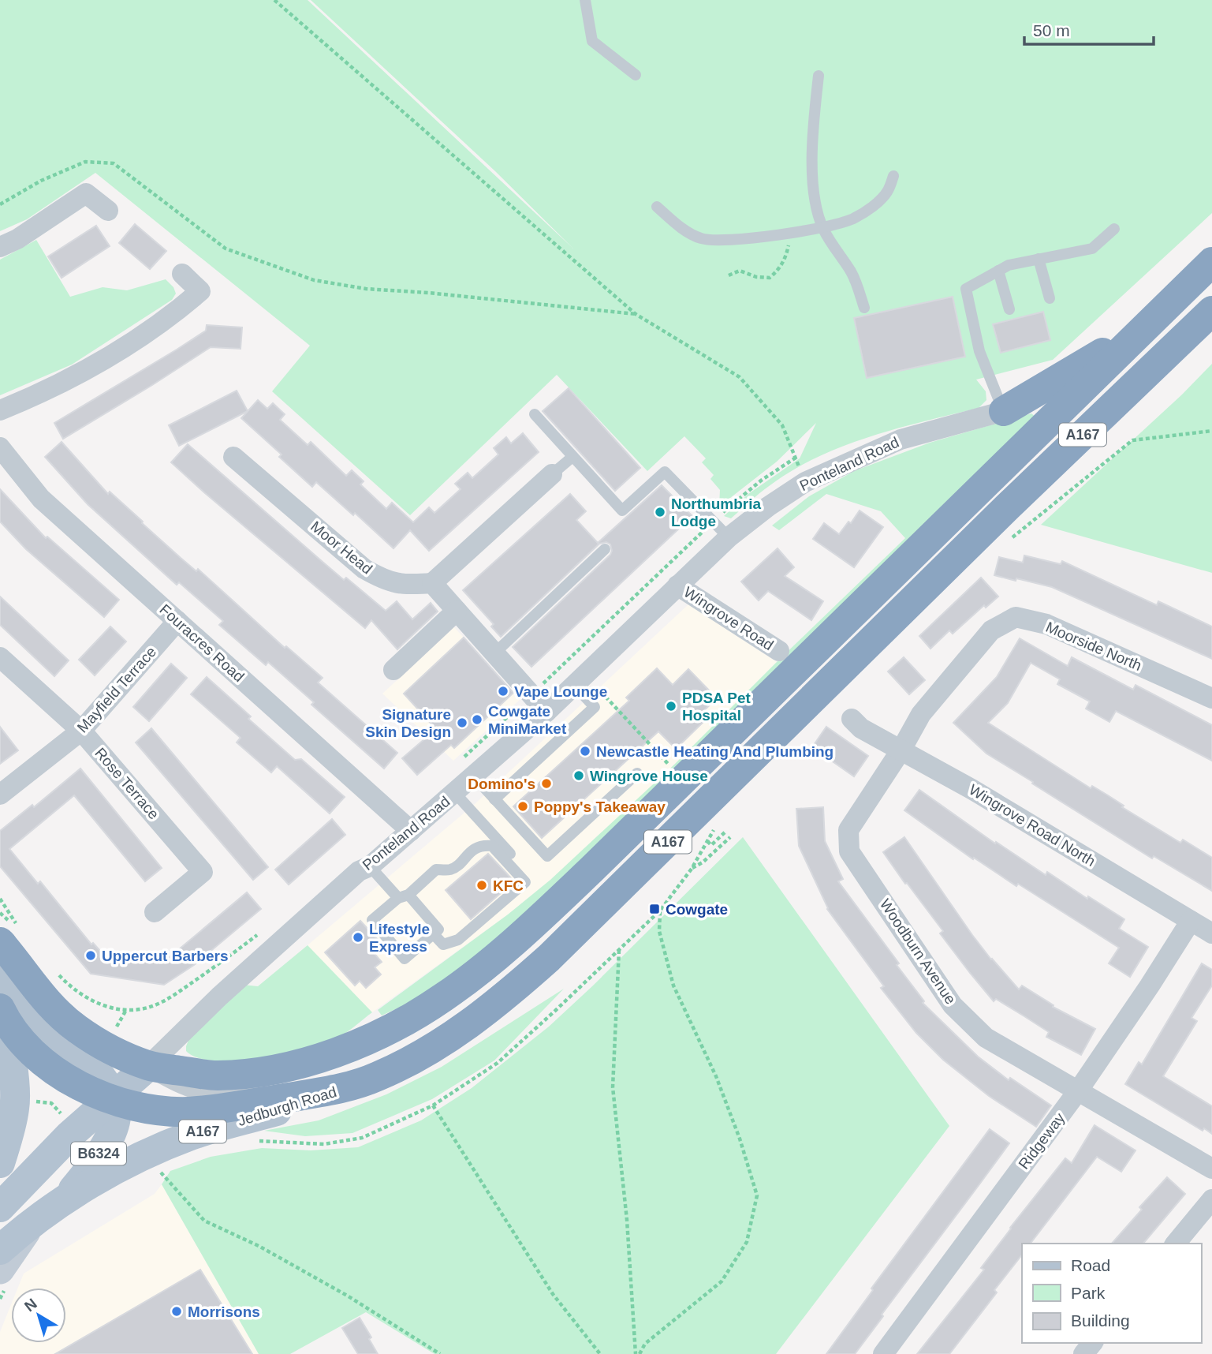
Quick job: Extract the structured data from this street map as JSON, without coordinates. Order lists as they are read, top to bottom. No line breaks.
{"streets":{"highway":["A167","Jedburgh Road"],"main road":["B6324"],"street":["Ponteland Road","Moor Head","Wingrove Road","Fouracres Road","Moorside North","Mayfield Terrace","Rose Terrace","Wingrove Road North","Woodburn Avenue","Ridgeway"]},"crossings":[["A167","Ponteland Road"],["A167","Jedburgh Road"],["A167","B6324"],["Ponteland Road","Wingrove Road"],["Ponteland Road","Fouracres Road"],["Fouracres Road","Mayfield Terrace"],["Moorside North","Wingrove Road North"],["Moorside North","Woodburn Avenue"],["Mayfield Terrace","Rose Terrace"],["Wingrove Road North","Woodburn Avenue"],["Wingrove Road North","Ridgeway"],["Woodburn Avenue","Ridgeway"],["Jedburgh Road","B6324"]],"places":{"other":["Northumbria Lodge","Vape Lounge","PDSA Pet Hospital","Cowgate MiniMarket","Signature Skin Design","Newcastle Heating And Plumbing","Wingrove House","Domino's","Poppy's Takeaway","KFC","Lifestyle Express","Uppercut Barbers","Morrisons"],"transit":["Cowgate"]},"legend":["Road","Park","Building"],"scale_bar":"50 m","north":"top left"}
